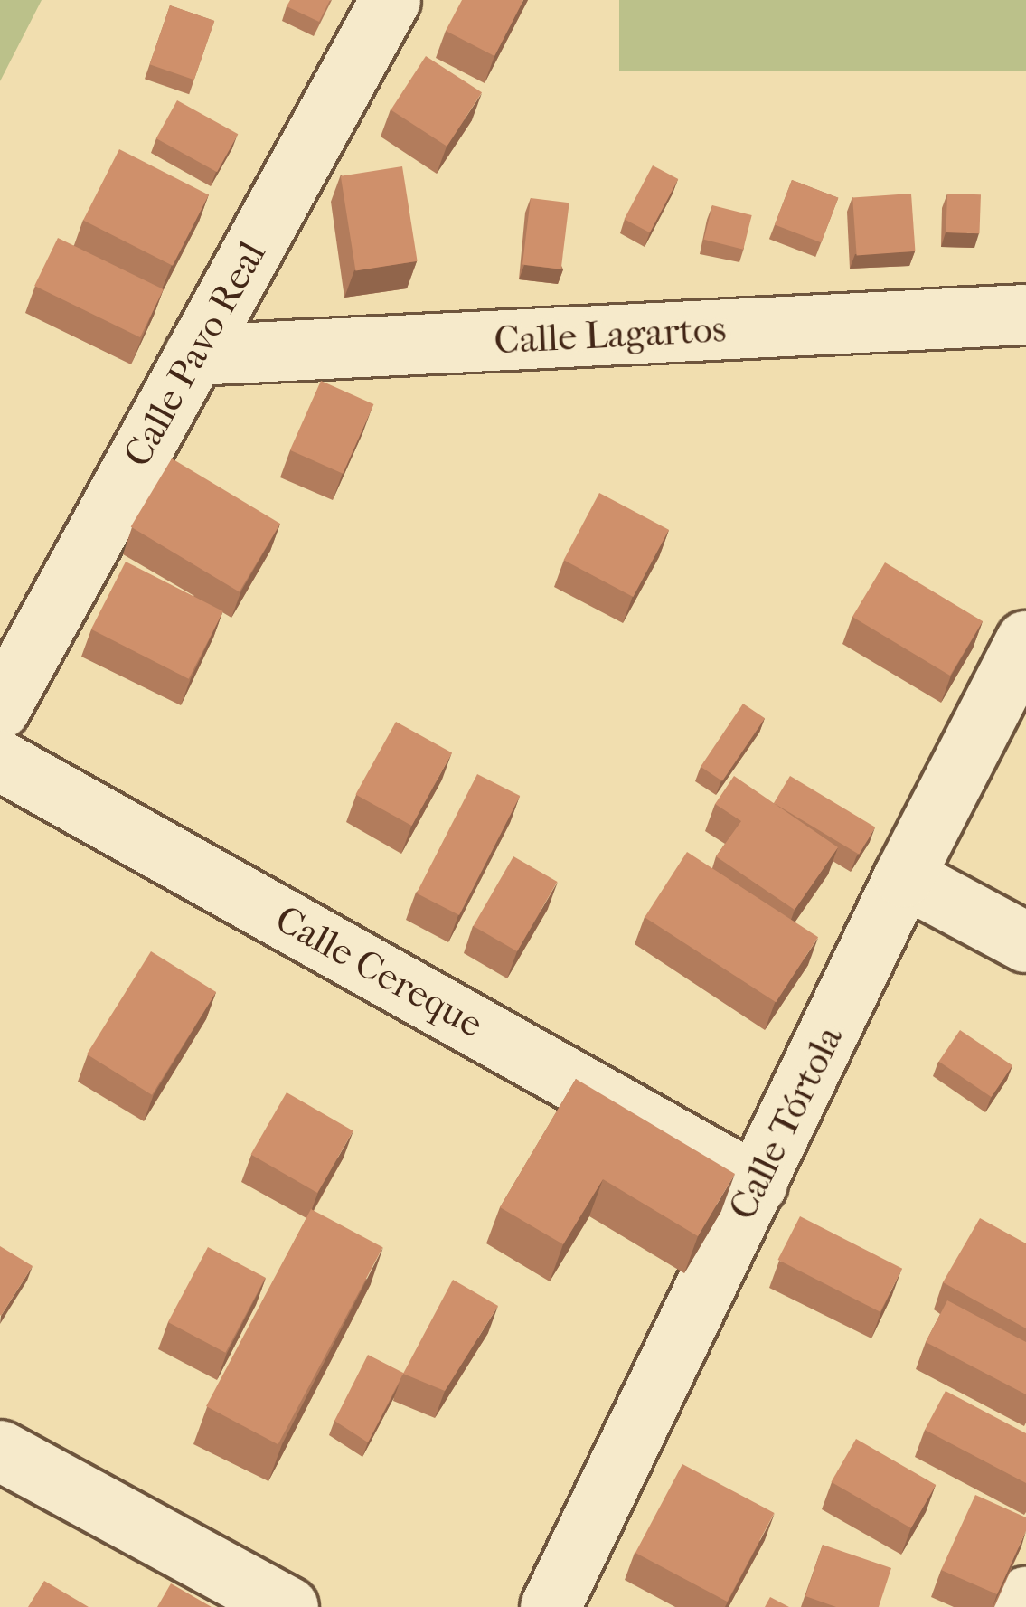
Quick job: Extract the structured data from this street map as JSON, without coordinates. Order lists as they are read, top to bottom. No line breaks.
{"streets":{"street":["Calle Lagartos","Calle Pavo Real","Calle Cereque","Calle Tórtola"]},"crossings":[["Calle Lagartos","Calle Pavo Real"],["Calle Cereque","Calle Tórtola"]]}
